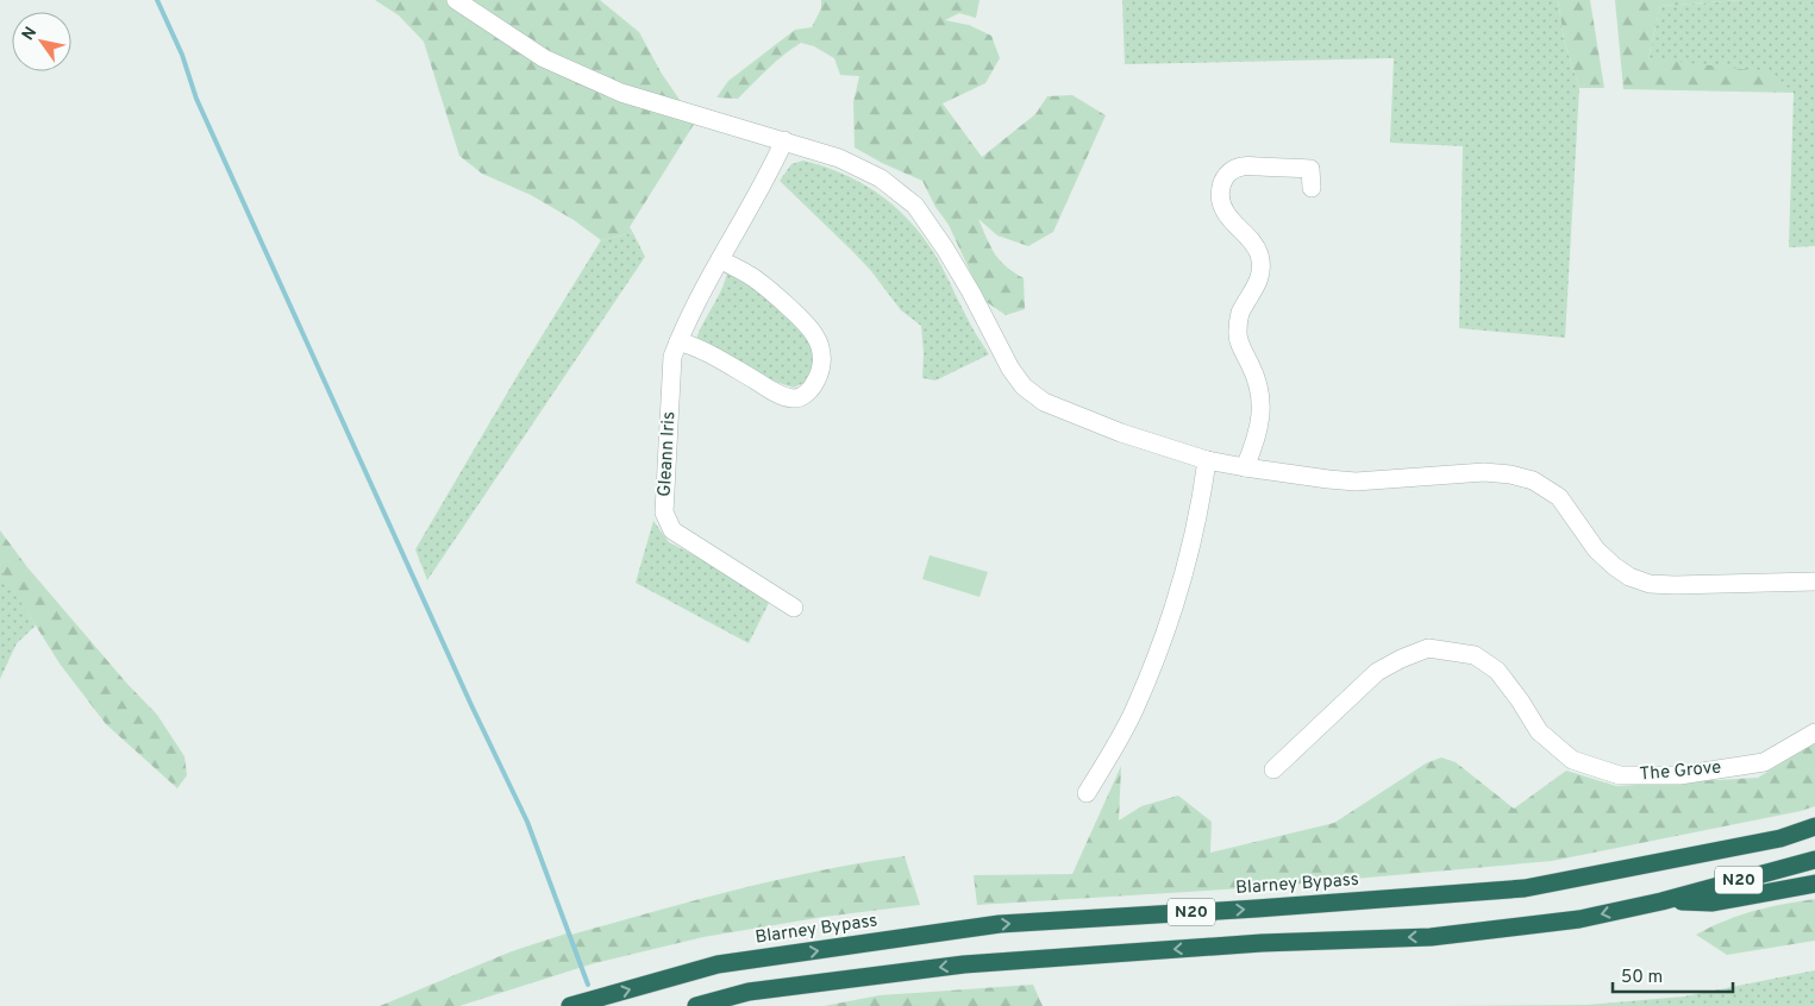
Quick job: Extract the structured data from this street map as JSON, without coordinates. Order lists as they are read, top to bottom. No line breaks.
{"streets":{"highway":["N20","Blarney Bypass"],"street":["Gleann Iris","The Grove"]},"scale_bar":"50 m","north":"top left"}
